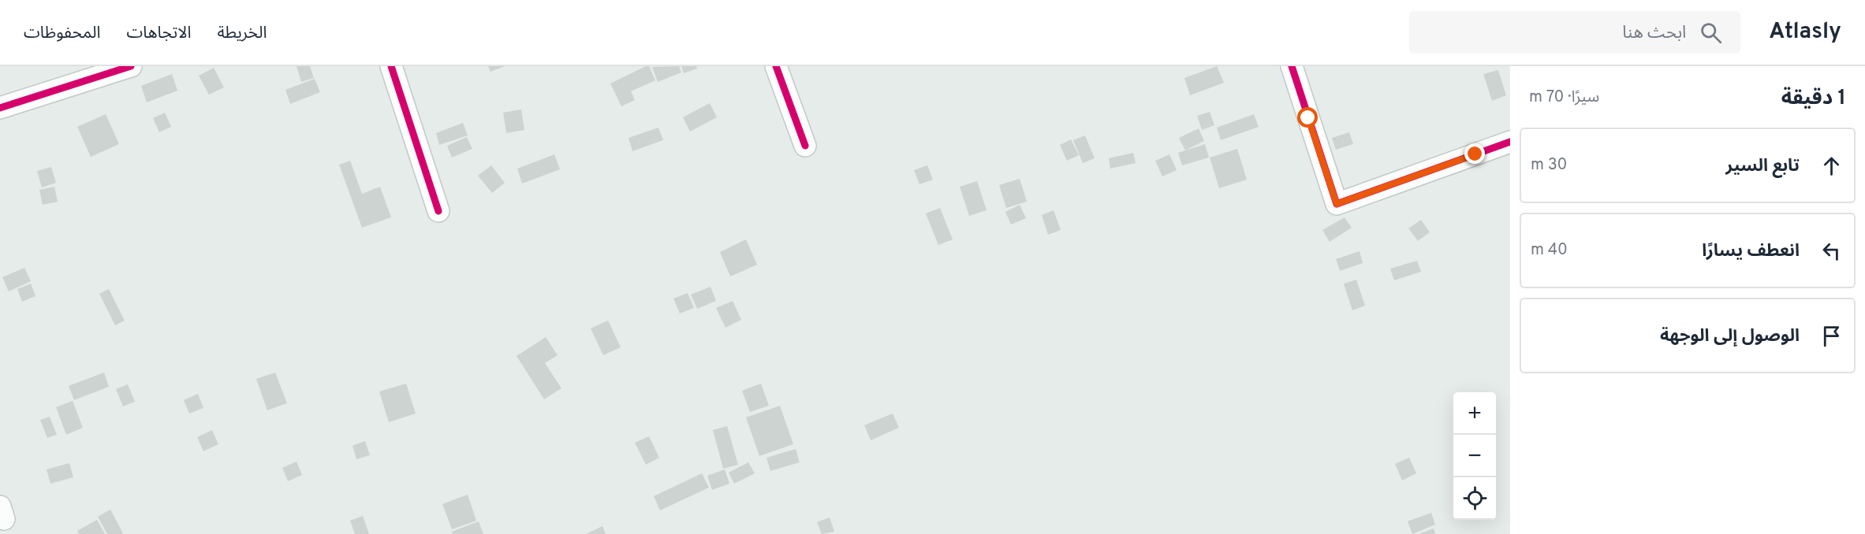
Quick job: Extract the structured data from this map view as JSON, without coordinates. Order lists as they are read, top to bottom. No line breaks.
{"page":{"header":"Atlasly","search":"ابحث هنا","nav":["الخريطة","الاتجاهات","المحفوظات"],"heading":["1 دقيقة","سيرًا · 70 m"],"list":[["تابع السير","30 m"],["انعطف يسارًا","40 m"],"الوصول إلى الوجهة"],"map_buttons":["+","−"]}}
